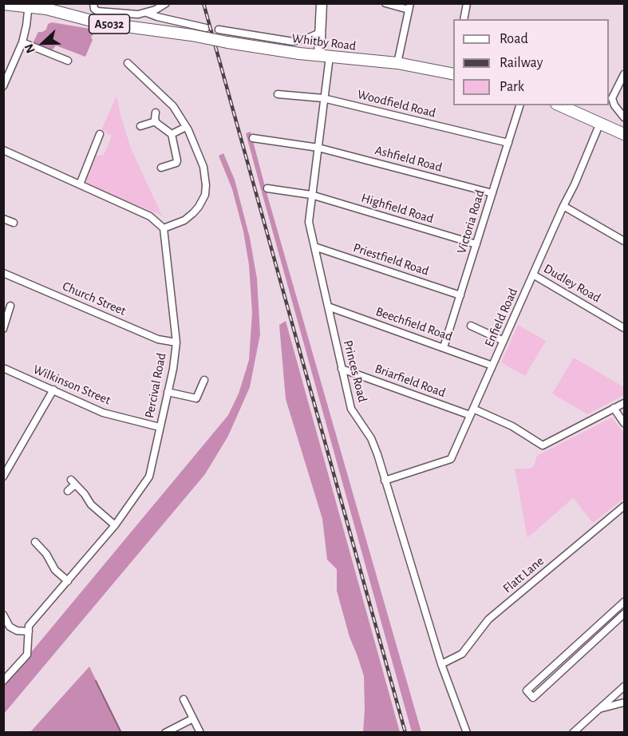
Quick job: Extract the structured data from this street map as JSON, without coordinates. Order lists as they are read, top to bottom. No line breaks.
{"streets":{"main road":["A5032","Whitby Road"],"street":["Woodfield Road","Ashfield Road","Highfield Road","Victoria Road","Priestfield Road","Dudley Road","Church Street","Enfield Road","Beechfield Road","Princes Road","Briarfield Road","Wilkinson Street","Percival Road","Flatt Lane"]},"crossings":[["A5032","Whitby Road"],["Whitby Road","Princes Road"],["Woodfield Road","Victoria Road"],["Woodfield Road","Princes Road"],["Ashfield Road","Victoria Road"],["Ashfield Road","Princes Road"],["Highfield Road","Victoria Road"],["Highfield Road","Princes Road"],["Victoria Road","Priestfield Road"],["Victoria Road","Beechfield Road"],["Priestfield Road","Princes Road"],["Dudley Road","Enfield Road"],["Church Street","Percival Road"],["Enfield Road","Beechfield Road"],["Enfield Road","Princes Road"],["Enfield Road","Briarfield Road"],["Beechfield Road","Princes Road"],["Princes Road","Briarfield Road"],["Princes Road","Flatt Lane"],["Wilkinson Street","Percival Road"]],"legend":["Road","Railway","Park"],"north":"left"}
